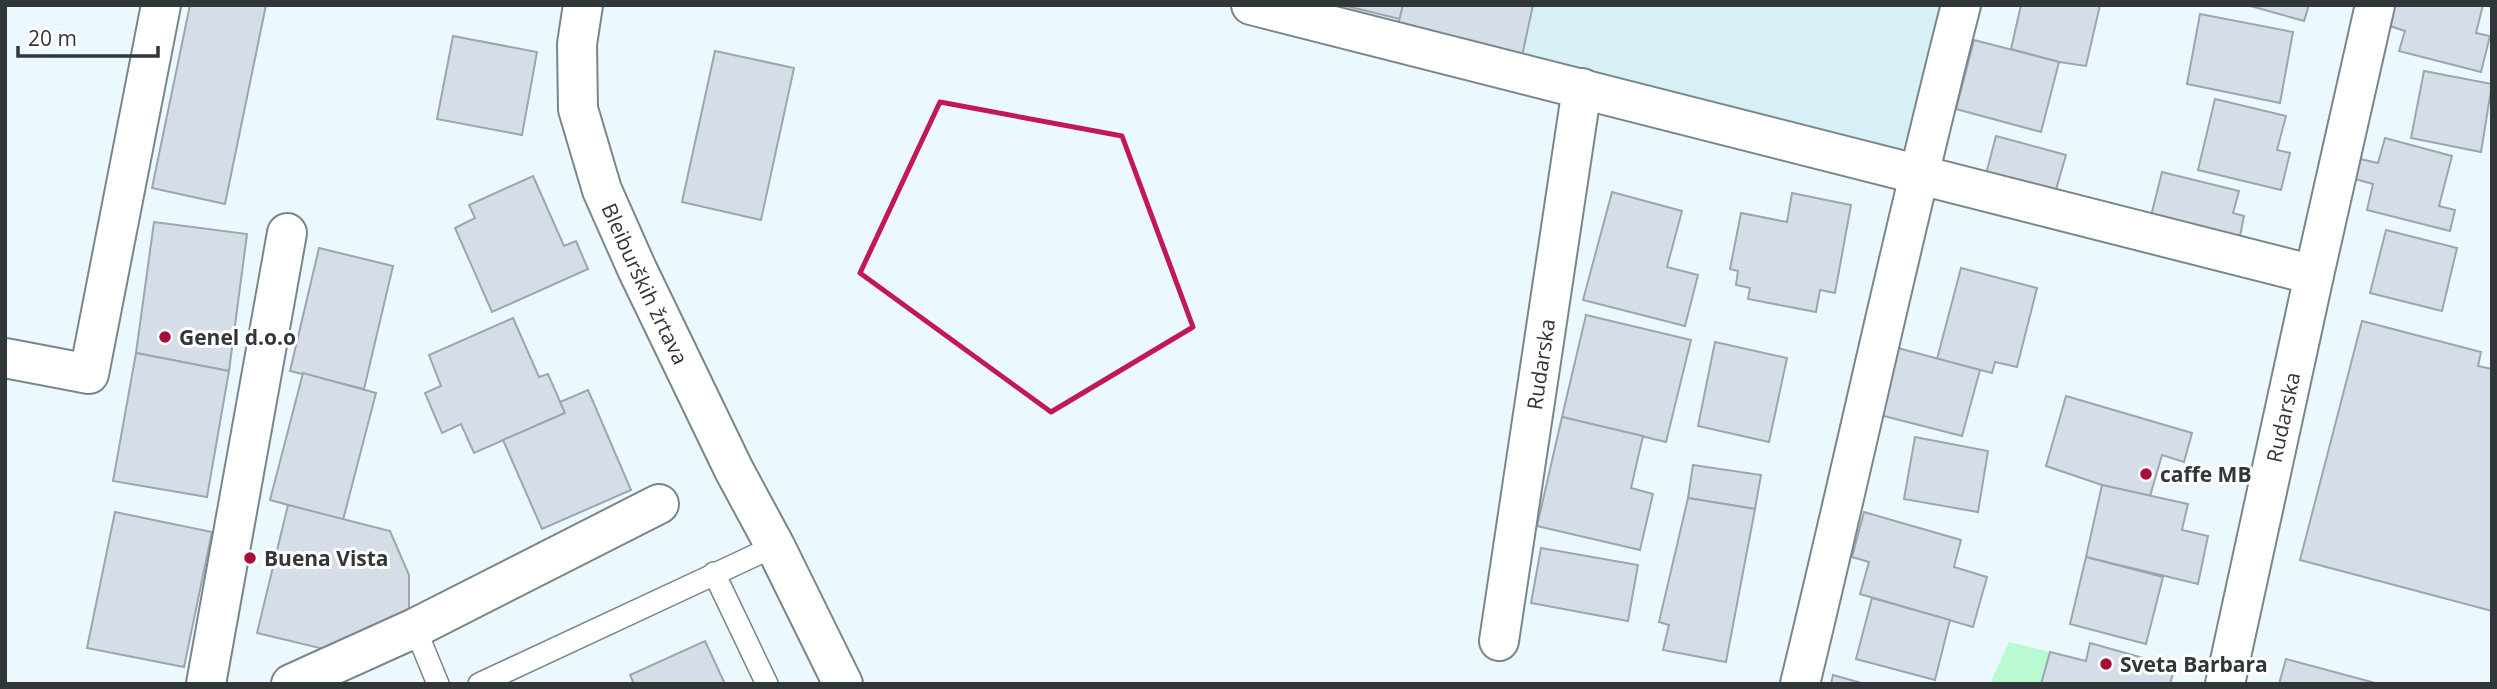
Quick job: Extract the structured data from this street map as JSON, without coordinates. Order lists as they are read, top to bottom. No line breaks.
{"streets":{"street":["Bleiburških žrtava","Rudarska"]},"places":["Genel d.o.o","caffe MB","Buena Vista","Sveta Barbara"],"scale_bar":"20 m"}
